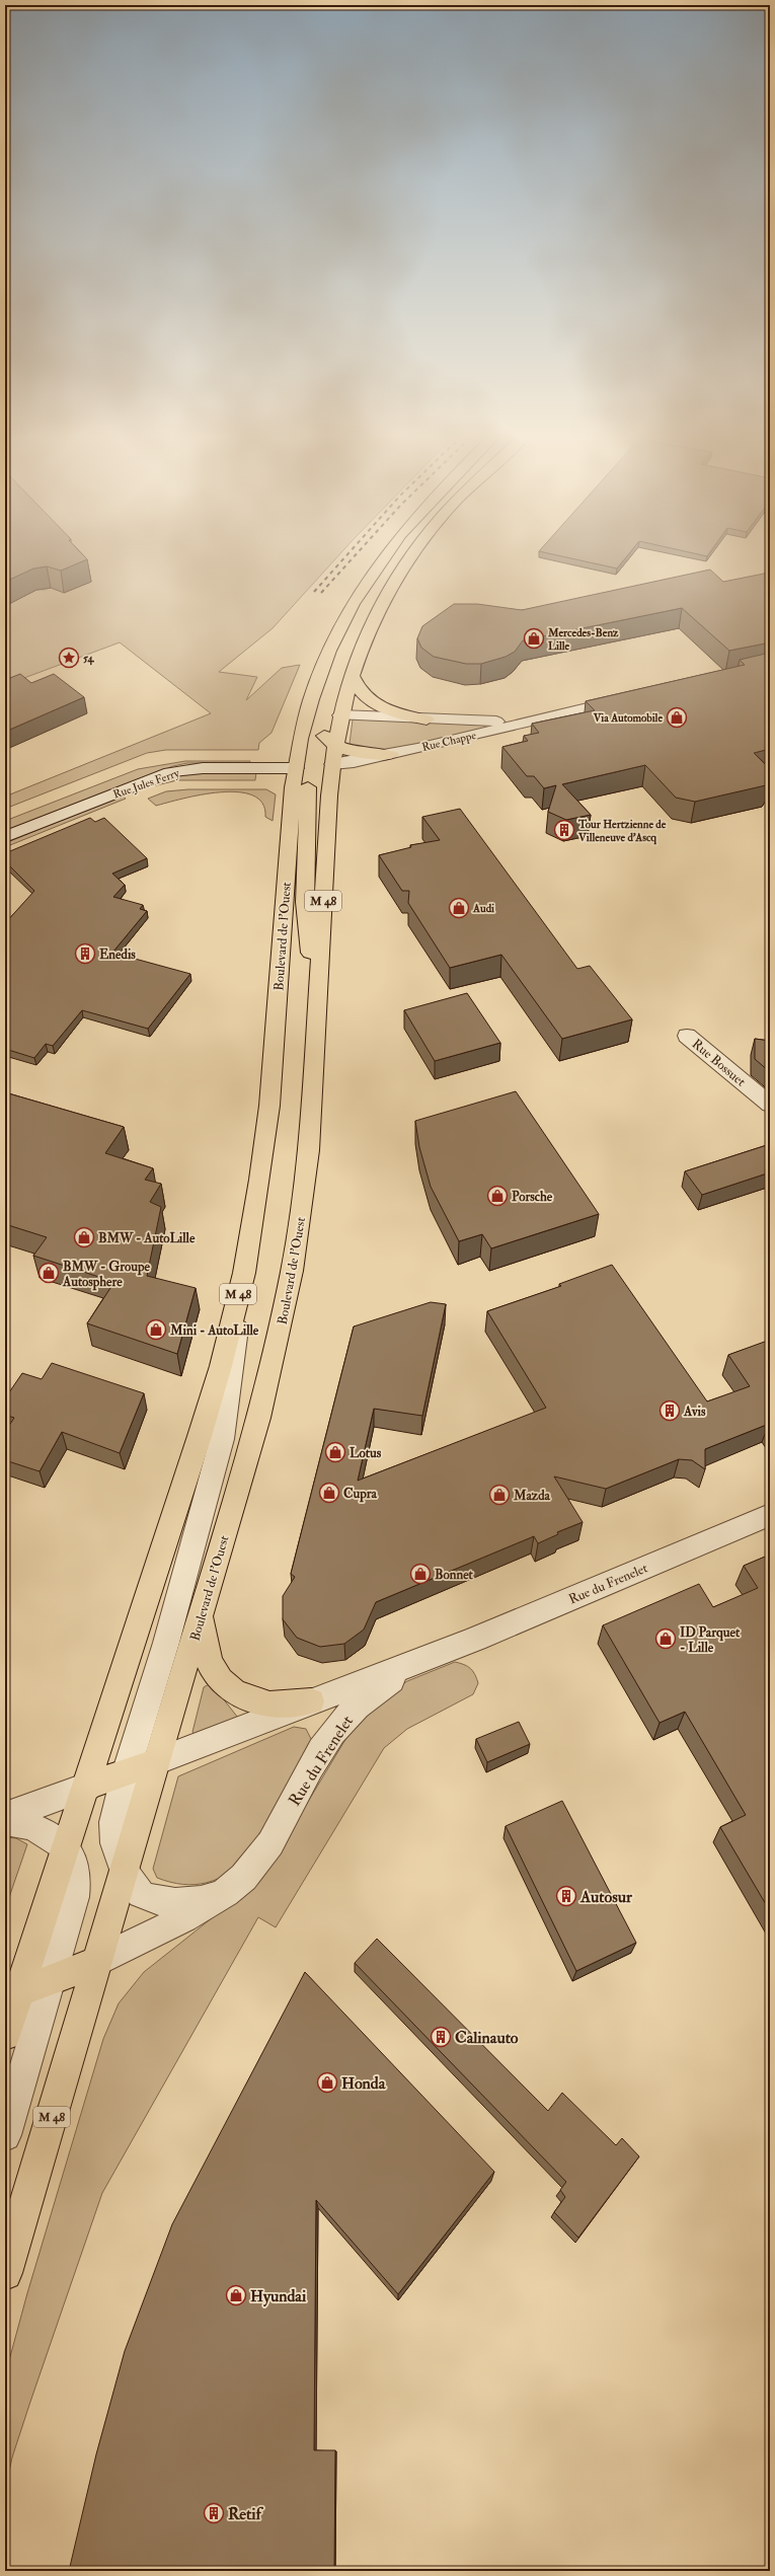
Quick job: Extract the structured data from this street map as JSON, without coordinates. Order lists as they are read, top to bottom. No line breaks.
{"streets":{"main road":["M 48","Boulevard de l'Ouest"],"street":["Rue Chappe","Rue Jules Ferry","Rue Bossuet","Rue du Frenelet"]},"crossings":[["Rue Chappe","Boulevard de l'Ouest"],["Rue Jules Ferry","Boulevard de l'Ouest"],["Boulevard de l'Ouest","Rue du Frenelet"]],"places":{"shop":["Mercedes-Benz Lille","Via Automobile","Audi","Porsche","BMW - AutoLille","BMW - Groupe Autosphere","Mini - AutoLille","Lotus","Cupra","Mazda","Bonnet","ID Parquet - Lille","Honda","Hyundai"],"place":["54"],"building":["Tour Hertzienne de Villeneuve d'Ascq","Enedis","Avis","Autosur","Calinauto","Retif"]}}
